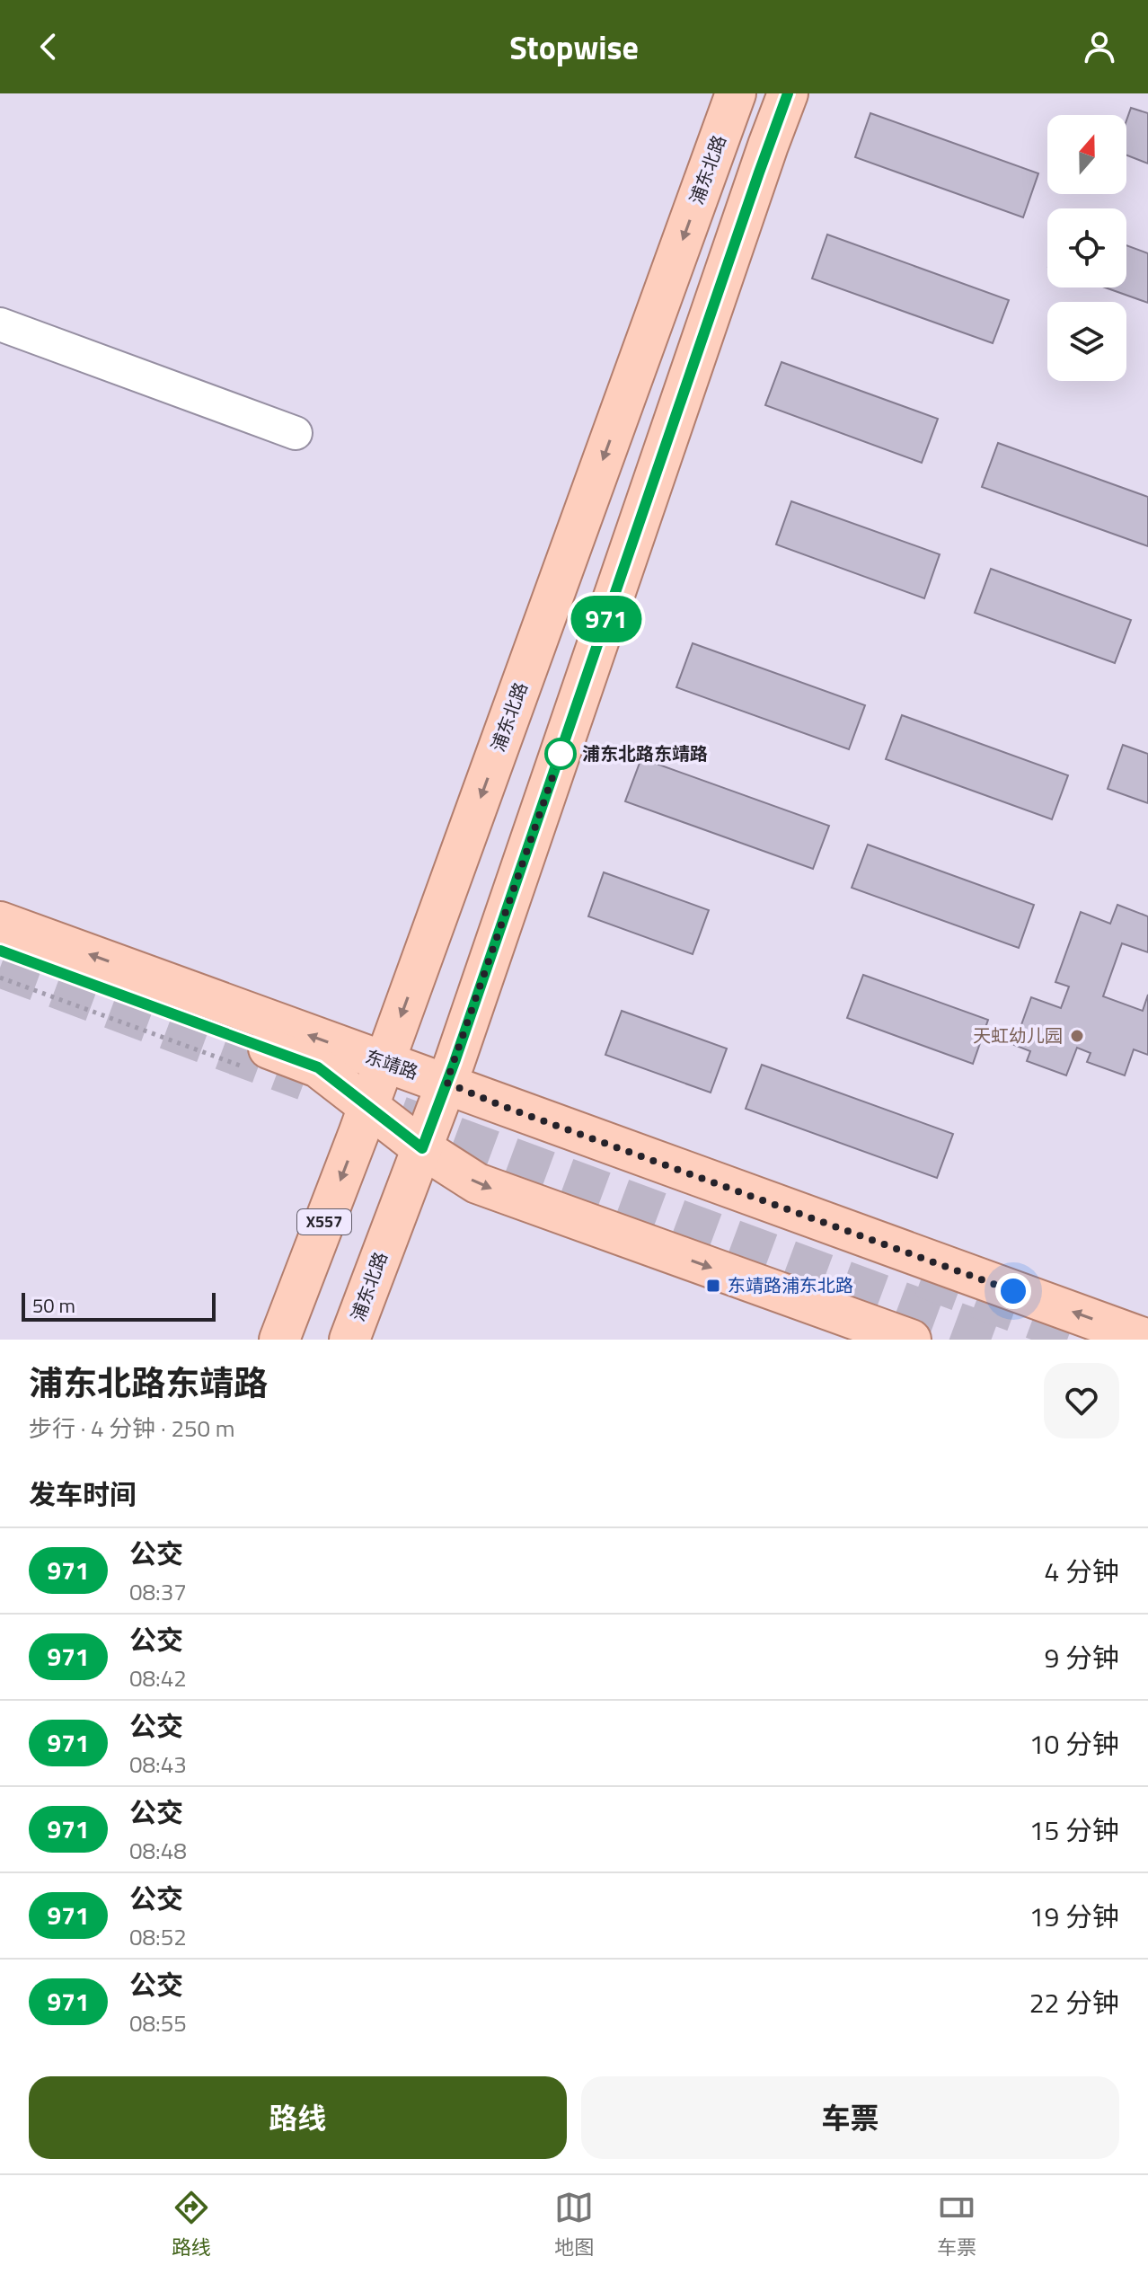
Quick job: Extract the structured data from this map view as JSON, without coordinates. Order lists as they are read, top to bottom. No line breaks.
{"streets":{"main road":["浦东北路","东靖路","X557"]},"crossings":[["浦东北路","东靖路"]],"places":{"other":["浦东北路东靖路","天虹幼儿园"],"transit":["东靖路浦东北路"]},"lines":["bus line 971"],"scale_bar":"50 m","north":"top","page":{"header":"Stopwise","on_map":"971","scale":"50 m","heading":[["浦东北路东靖路","步行 · 4 分钟 · 250 m"],"发车时间"],"list":[{"mark":"971","name":"公交","note":"08:37","value":"4 分钟"},{"mark":"971","name":"公交","note":"08:42","value":"9 分钟"},{"mark":"971","name":"公交","note":"08:43","value":"10 分钟"},{"mark":"971","name":"公交","note":"08:48","value":"15 分钟"},{"mark":"971","name":"公交","note":"08:52","value":"19 分钟"},{"mark":"971","name":"公交","note":"08:55","value":"22 分钟"}],"buttons":["路线","车票"],"tabs":["路线","地图","车票"]}}
